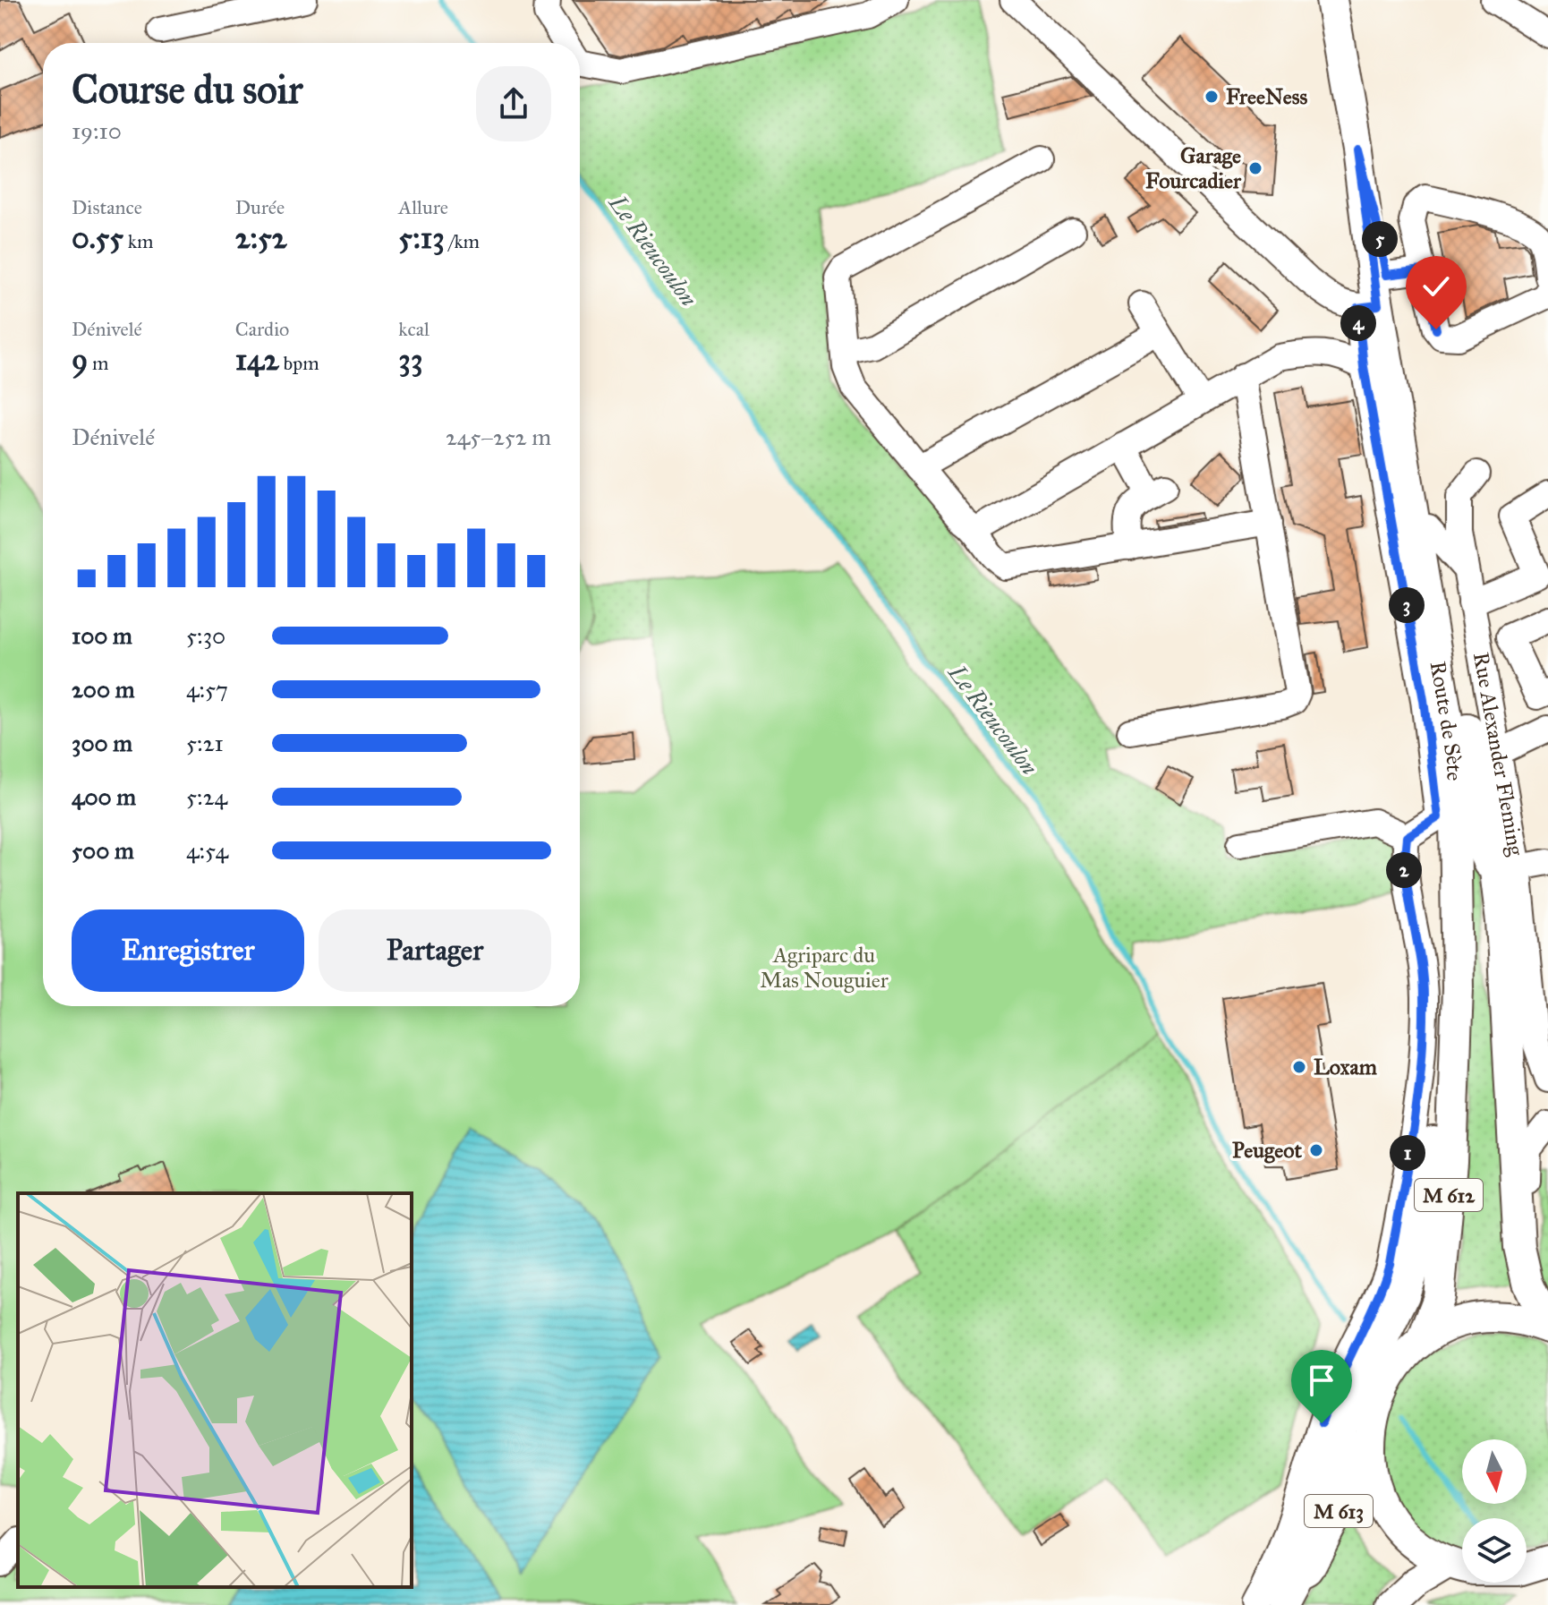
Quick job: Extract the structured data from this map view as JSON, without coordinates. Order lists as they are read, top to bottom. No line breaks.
{"streets":{"main road":["Route de Sète","M 612","M 613"],"street":["Rue Alexander Fleming"]},"crossings":[["Route de Sète","Rue Alexander Fleming"],["Route de Sète","M 612"],["M 612","M 613"]],"water":["Le Rieucoulon"],"parks":["Agriparc du Mas Nouguier"],"places":["FreeNess","Garage Fourcadier","Loxam","Peugeot"],"north":"bottom","page":{"heading":["Course du soir","19:10"],"stats":[["Distance","0.55 km"],["Durée","2:52"],["Allure","5:13 /km"],["Dénivelé","9 m"],["Cardio","142 bpm"],["kcal","33"]],"pins":["5","4","3","2","1"],"chart":["Dénivelé","245–252 m"],"list":[{"name":"100 m","note":"5:30"},{"name":"200 m","note":"4:57"},{"name":"300 m","note":"5:21"},{"name":"400 m","note":"5:24"},{"name":"500 m","note":"4:54"}],"buttons":["Enregistrer","Partager"]}}
